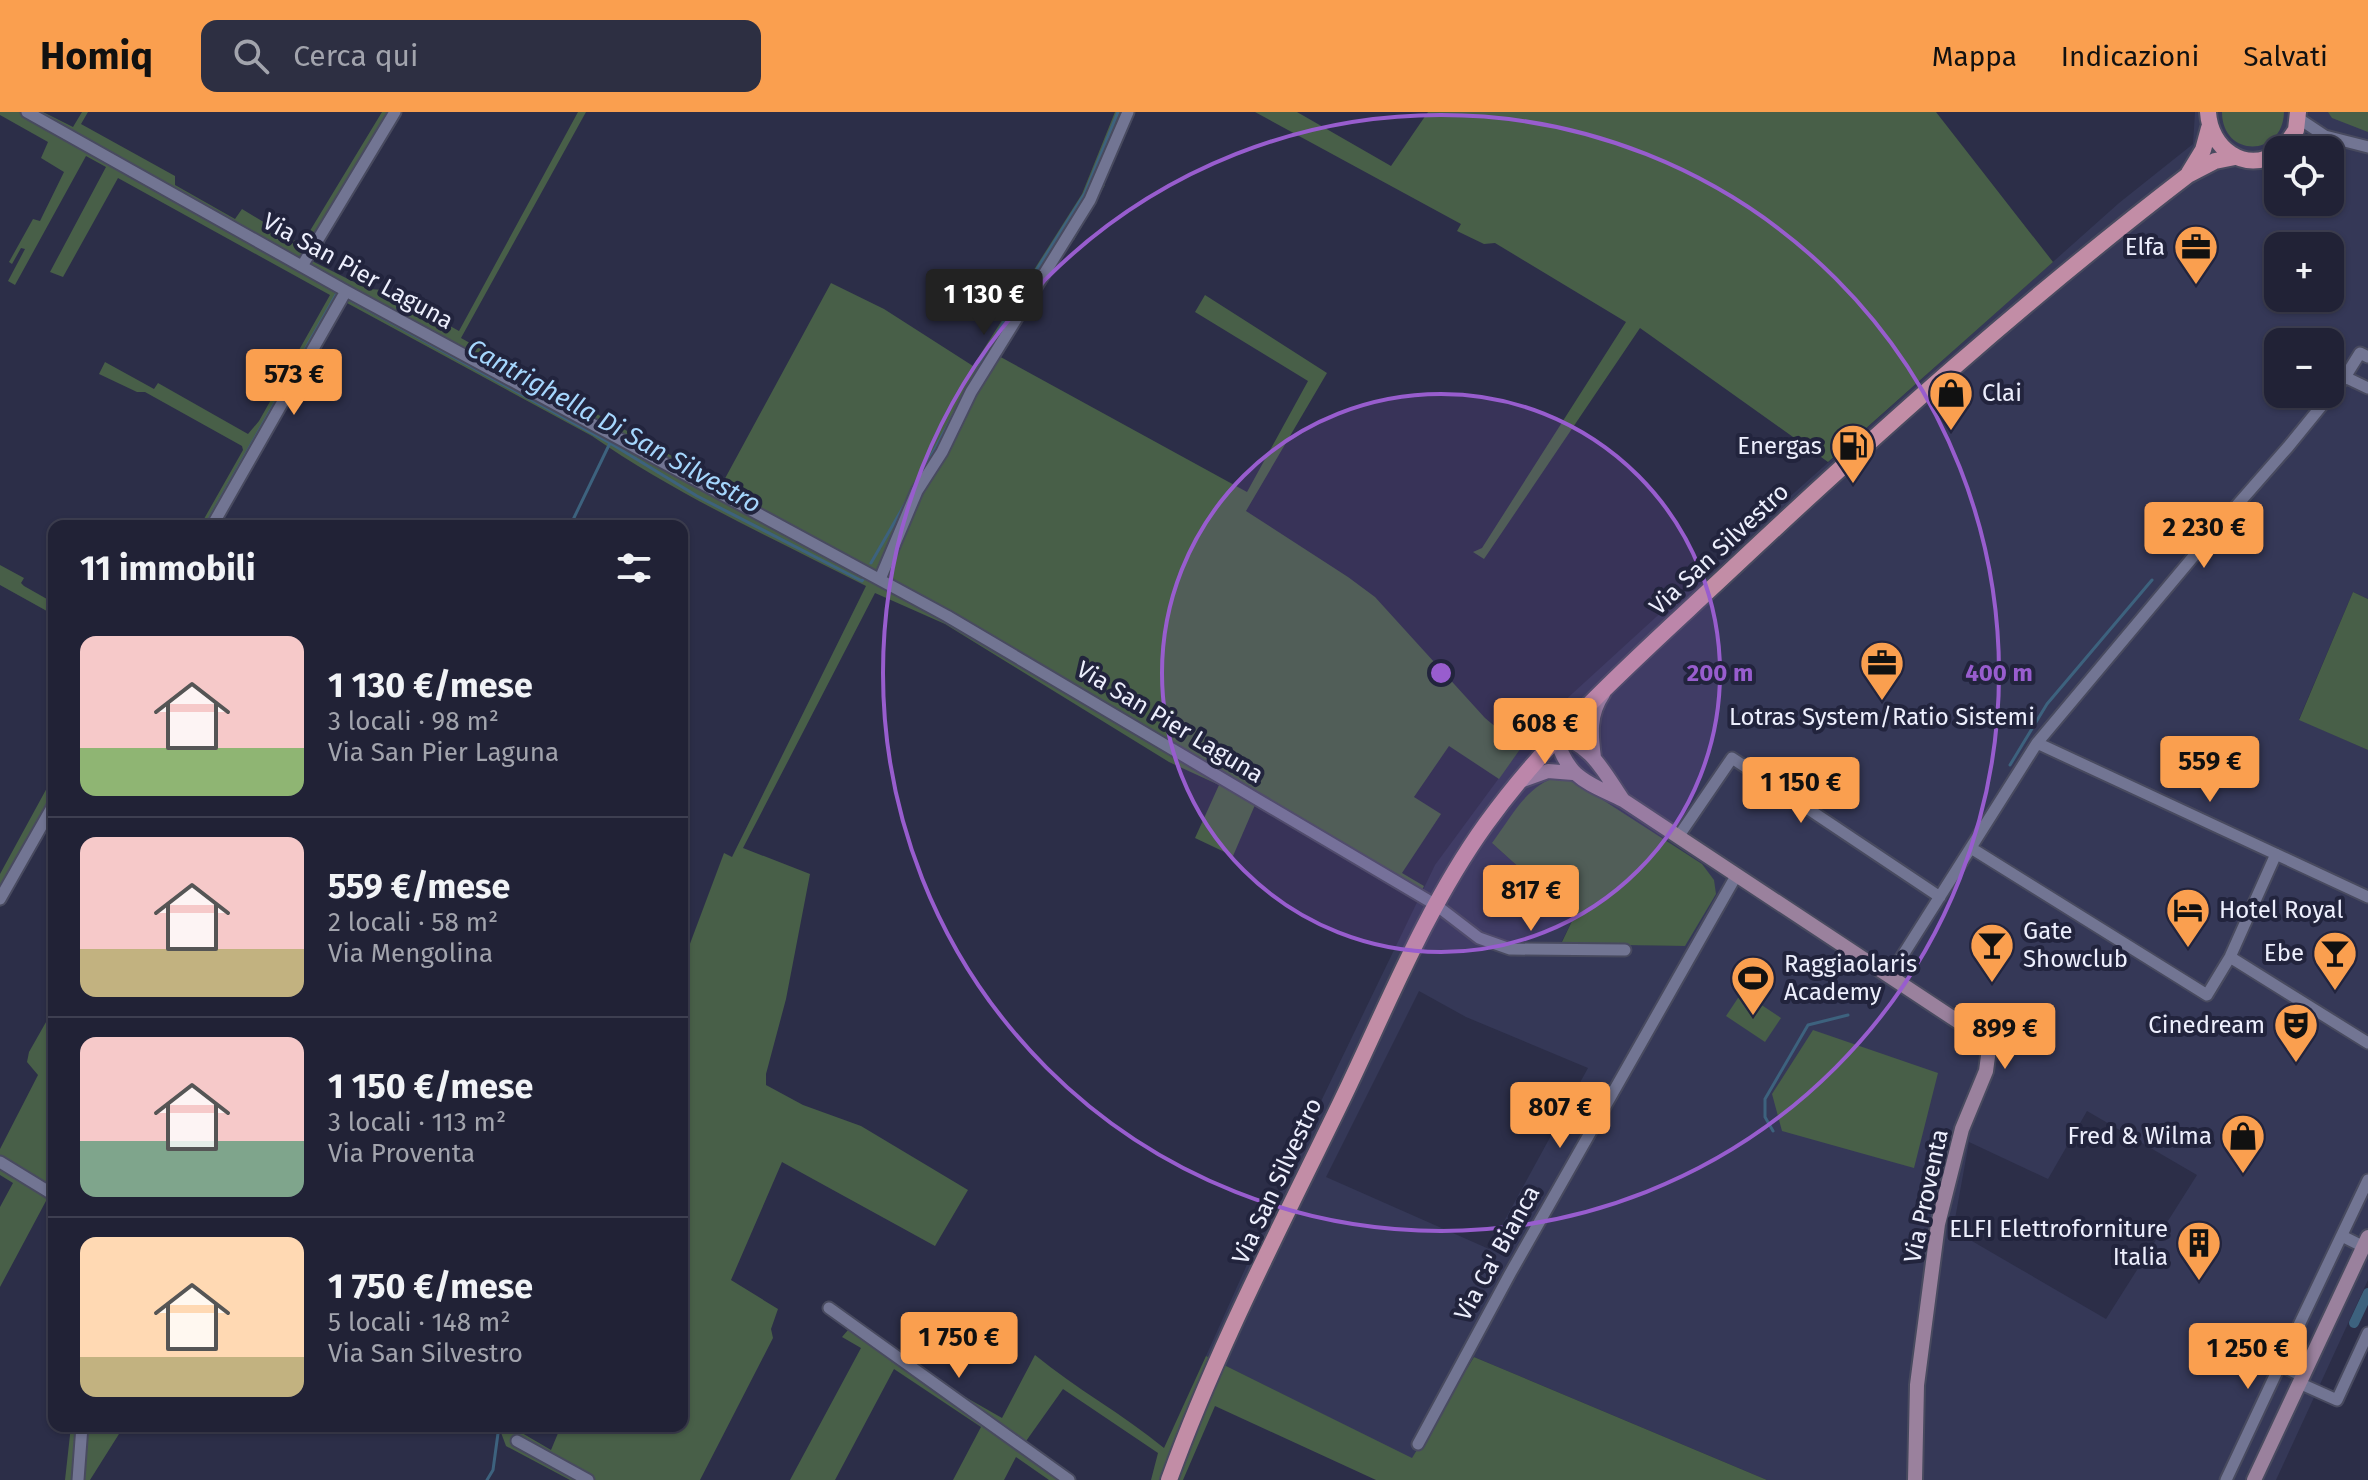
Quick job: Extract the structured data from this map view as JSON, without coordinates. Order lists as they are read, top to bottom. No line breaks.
{"streets":{"main road":["Via San Silvestro"],"street":["Via San Pier Laguna","Via Proventa","Via Ca' Bianca"]},"crossings":[["Via San Pier Laguna","Via San Silvestro"],["Via San Silvestro","Via Proventa"],["Via Proventa","Via Ca' Bianca"]],"water":["Cantrighella Di San Silvestro"],"places":{"office":["Elfa","Lotras System/Ratio Sistemi"],"shop":["Clai","Fred & Wilma"],"fuel station":["Energas"],"hotel":["Hotel Royal"],"bar":["Gate Showclub","Ebe"],"sports":["Raggiaolaris Academy"],"theatre":["Cinedream"],"building":["ELFI Elettroforniture Italia"]},"page":{"header":"Homiq","search":"Cerca qui","nav":["Mappa","Indicazioni","Salvati"],"map_buttons":["+","−"],"price":["1 130 €","573 €","2 230 €","608 €","559 €","1 150 €","817 €","899 €","807 €","1 750 €","1 250 €"],"heading":"11 immobili","list":[{"name":"1 130 €/mese","note":"3 locali · 98 m² · Via San Pier Laguna"},{"name":"559 €/mese","note":"2 locali · 58 m² · Via Mengolina"},{"name":"1 150 €/mese","note":"3 locali · 113 m² · Via Proventa"},{"name":"1 750 €/mese","note":"5 locali · 148 m² · Via San Silvestro"}]},"rings":["200 m","400 m"]}
